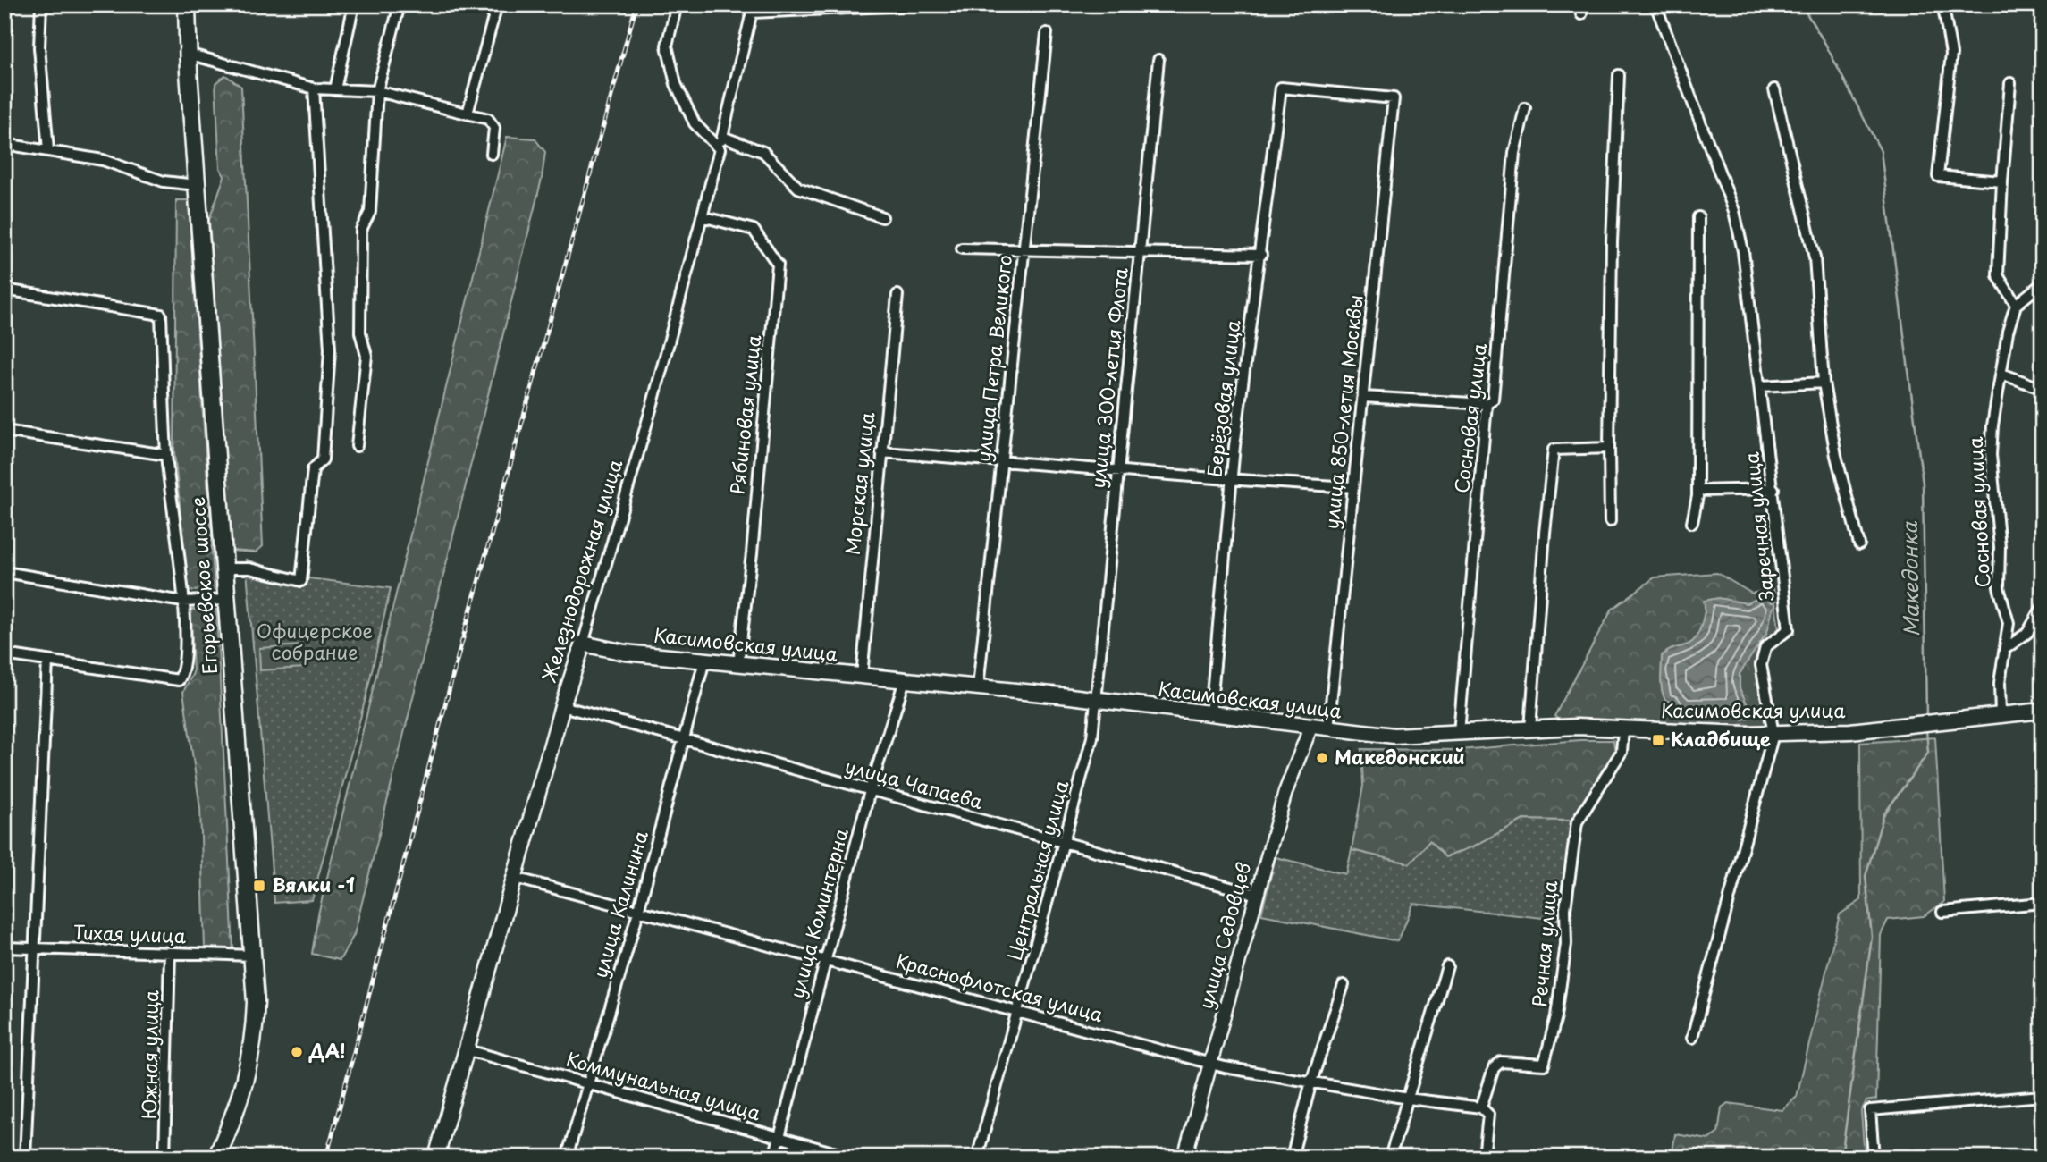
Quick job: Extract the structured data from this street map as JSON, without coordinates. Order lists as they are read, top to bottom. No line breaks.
{"streets":{"main road":["Железнодорожная улица","Егорьевское шоссе","Касимовская улица"],"street":["улица Петра Великого","улица 300-летия Флота","Берёзовая улица","улица 850-летия Москвы","Рябиновая улица","Сосновая улица","Морская улица","Заречная улица","улица Чапаева","Центральная улица","улица Калинина","улица Коминтерна","Тихая улица","улица Седовцев","Речная улица","Краснофлотская улица","Южная улица","Коммунальная улица"]},"crossings":[["улица Петра Великого","Касимовская улица"],["улица 300-летия Флота","Касимовская улица"],["улица 300-летия Флота","Центральная улица"],["Берёзовая улица","улица 850-летия Москвы"],["Берёзовая улица","Касимовская улица"],["улица 850-летия Москвы","Касимовская улица"],["Рябиновая улица","Железнодорожная улица"],["Рябиновая улица","Касимовская улица"],["Сосновая улица","Касимовская улица"],["Морская улица","Касимовская улица"],["Заречная улица","Касимовская улица"],["Железнодорожная улица","Касимовская улица"],["Железнодорожная улица","улица Чапаева"],["Железнодорожная улица","Краснофлотская улица"],["Железнодорожная улица","Коммунальная улица"],["Егорьевское шоссе","Тихая улица"],["Касимовская улица","Центральная улица"],["Касимовская улица","улица Калинина"],["Касимовская улица","улица Коминтерна"],["Касимовская улица","улица Седовцев"],["Касимовская улица","Речная улица"],["улица Чапаева","Центральная улица"],["улица Чапаева","улица Калинина"],["улица Чапаева","улица Коминтерна"],["улица Чапаева","улица Седовцев"],["Центральная улица","Краснофлотская улица"],["улица Калинина","Краснофлотская улица"],["улица Калинина","Коммунальная улица"],["улица Коминтерна","Краснофлотская улица"],["улица Коминтерна","Коммунальная улица"],["Тихая улица","Южная улица"],["улица Седовцев","Краснофлотская улица"],["Речная улица","Краснофлотская улица"]],"water":["Македонка"],"parks":["Офицерское собрание"],"places":{"transit":["Кладбище","Вялки -1"],"other":["Македонский","ДА!"]}}
